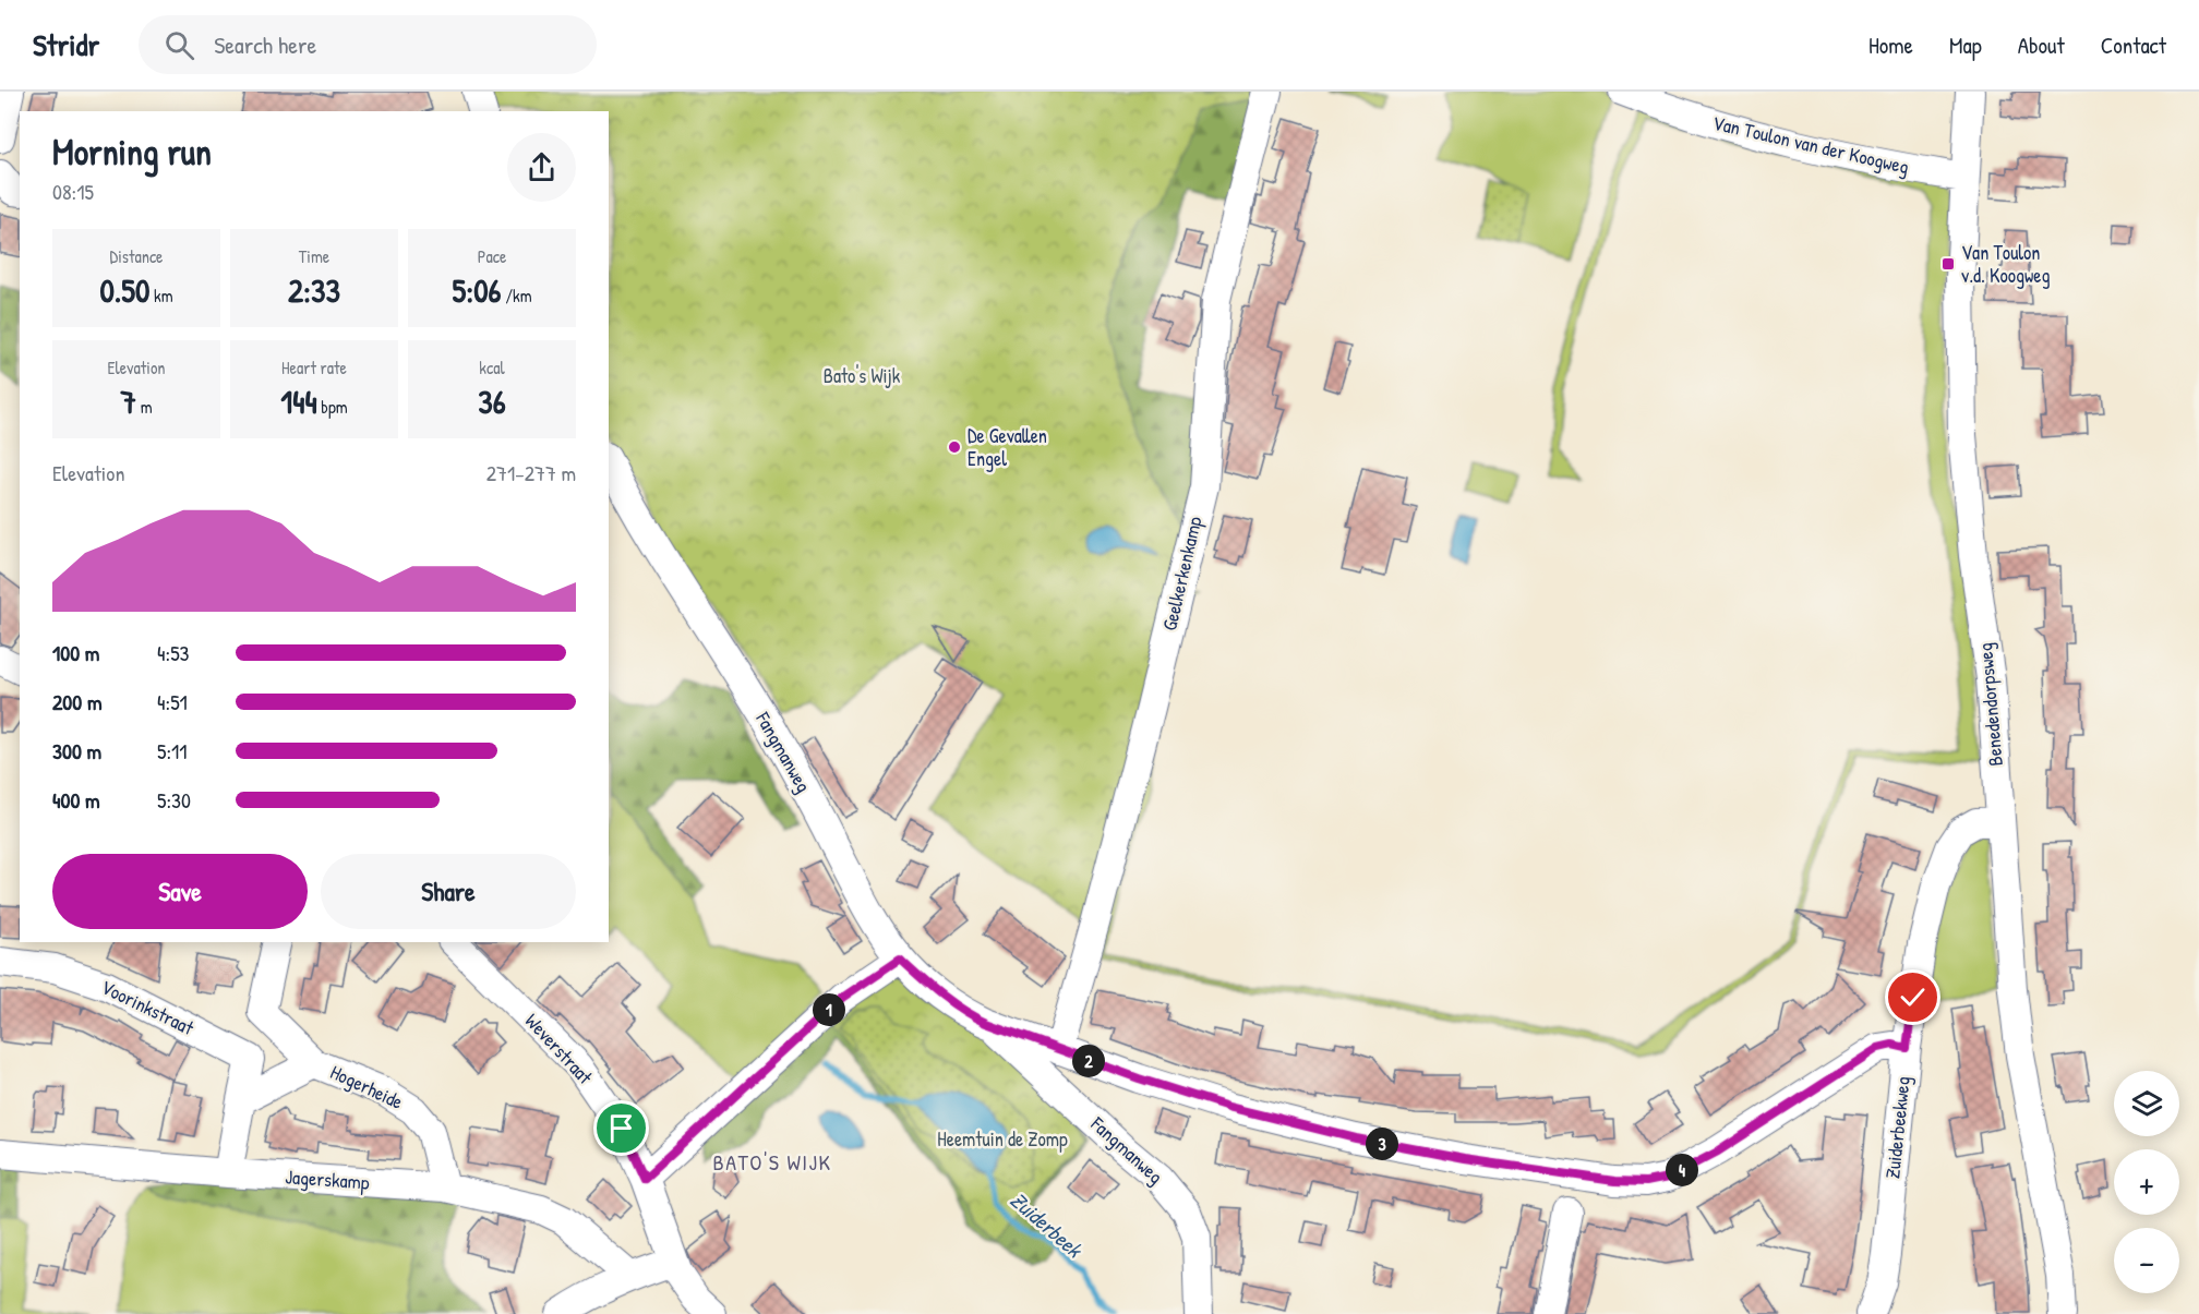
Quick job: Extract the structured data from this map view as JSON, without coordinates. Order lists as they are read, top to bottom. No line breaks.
{"streets":{"street":["Van Toulon van der Koogweg","Geelkerkenkamp","Benedendorpsweg","Fangmanweg","Voorinkstraat","Weverstraat","Hogerheide","Zuiderbeekweg","Jagerskamp"]},"crossings":[["Van Toulon van der Koogweg","Benedendorpsweg"],["Geelkerkenkamp","Fangmanweg"],["Benedendorpsweg","Zuiderbeekweg"],["Fangmanweg","Zuiderbeekweg"],["Hogerheide","Jagerskamp"]],"districts":["BATO'S WIJK"],"water":["Zuiderbeek"],"parks":["Bato's Wijk","Heemtuin de Zomp"],"places":{"transit":["Van Toulon v.d. Koogweg"],"other":["De Gevallen Engel"]},"page":{"header":"Stridr","search":"Search here","nav":["Home","Map","About","Contact"],"heading":["Morning run","08:15"],"stats":[["Distance","0.50 km"],["Time","2:33"],["Pace","5:06 /km"],["Elevation","7 m"],["Heart rate","144 bpm"],["kcal","36"]],"chart":["Elevation","271–277 m"],"list":[{"name":"100 m","note":"4:53"},{"name":"200 m","note":"4:51"},{"name":"300 m","note":"5:11"},{"name":"400 m","note":"5:30"}],"buttons":["Save","Share"],"pins":["1","2","3","4"],"map_buttons":["+","−"]}}
